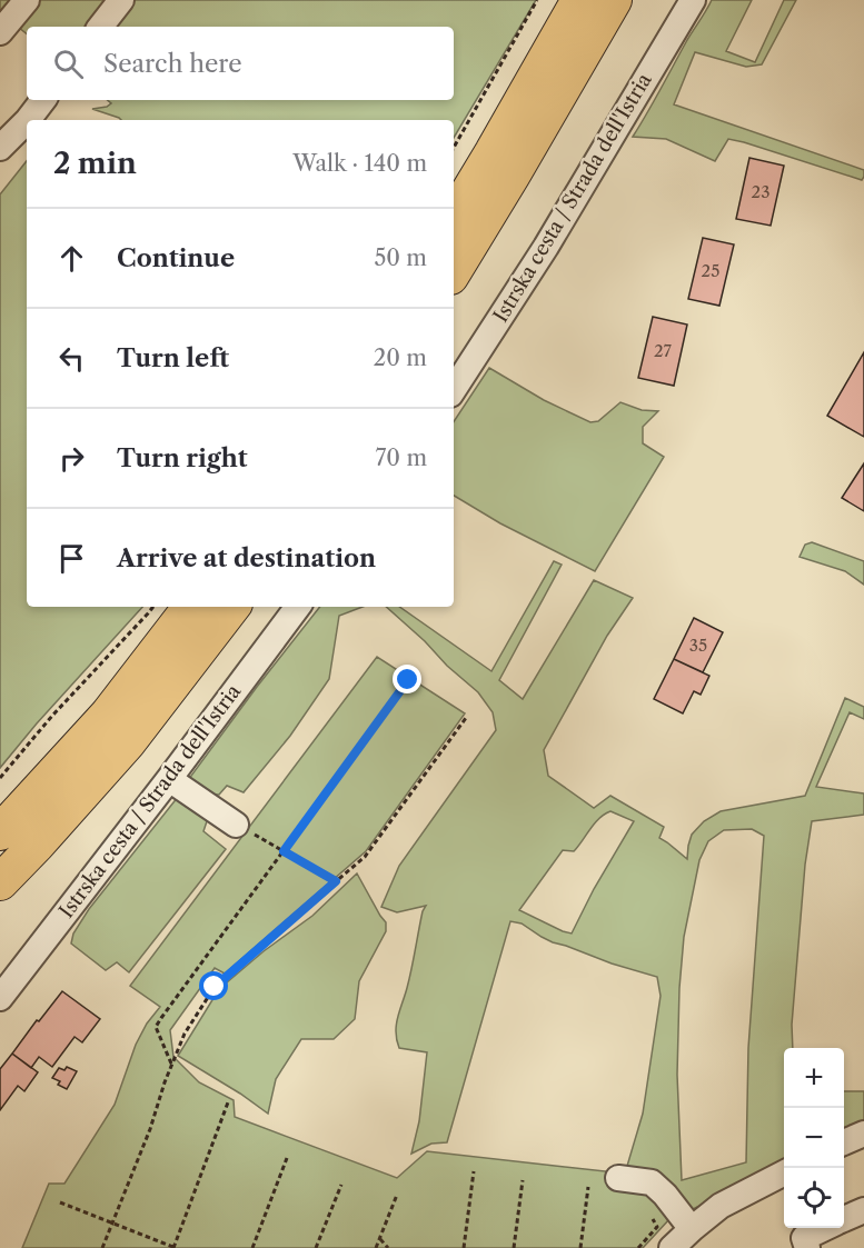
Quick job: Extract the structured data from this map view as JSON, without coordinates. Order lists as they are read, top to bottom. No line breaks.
{"streets":{"street":["Istrska cesta / Strada dell'Istria"]},"house_numbers":["23","25","27","35"],"page":{"search":"Search here","heading":["2 min","Walk · 140 m"],"list":[["Continue","50 m"],["Turn left","20 m"],["Turn right","70 m"],"Arrive at destination"],"map_buttons":["+","−"]}}
